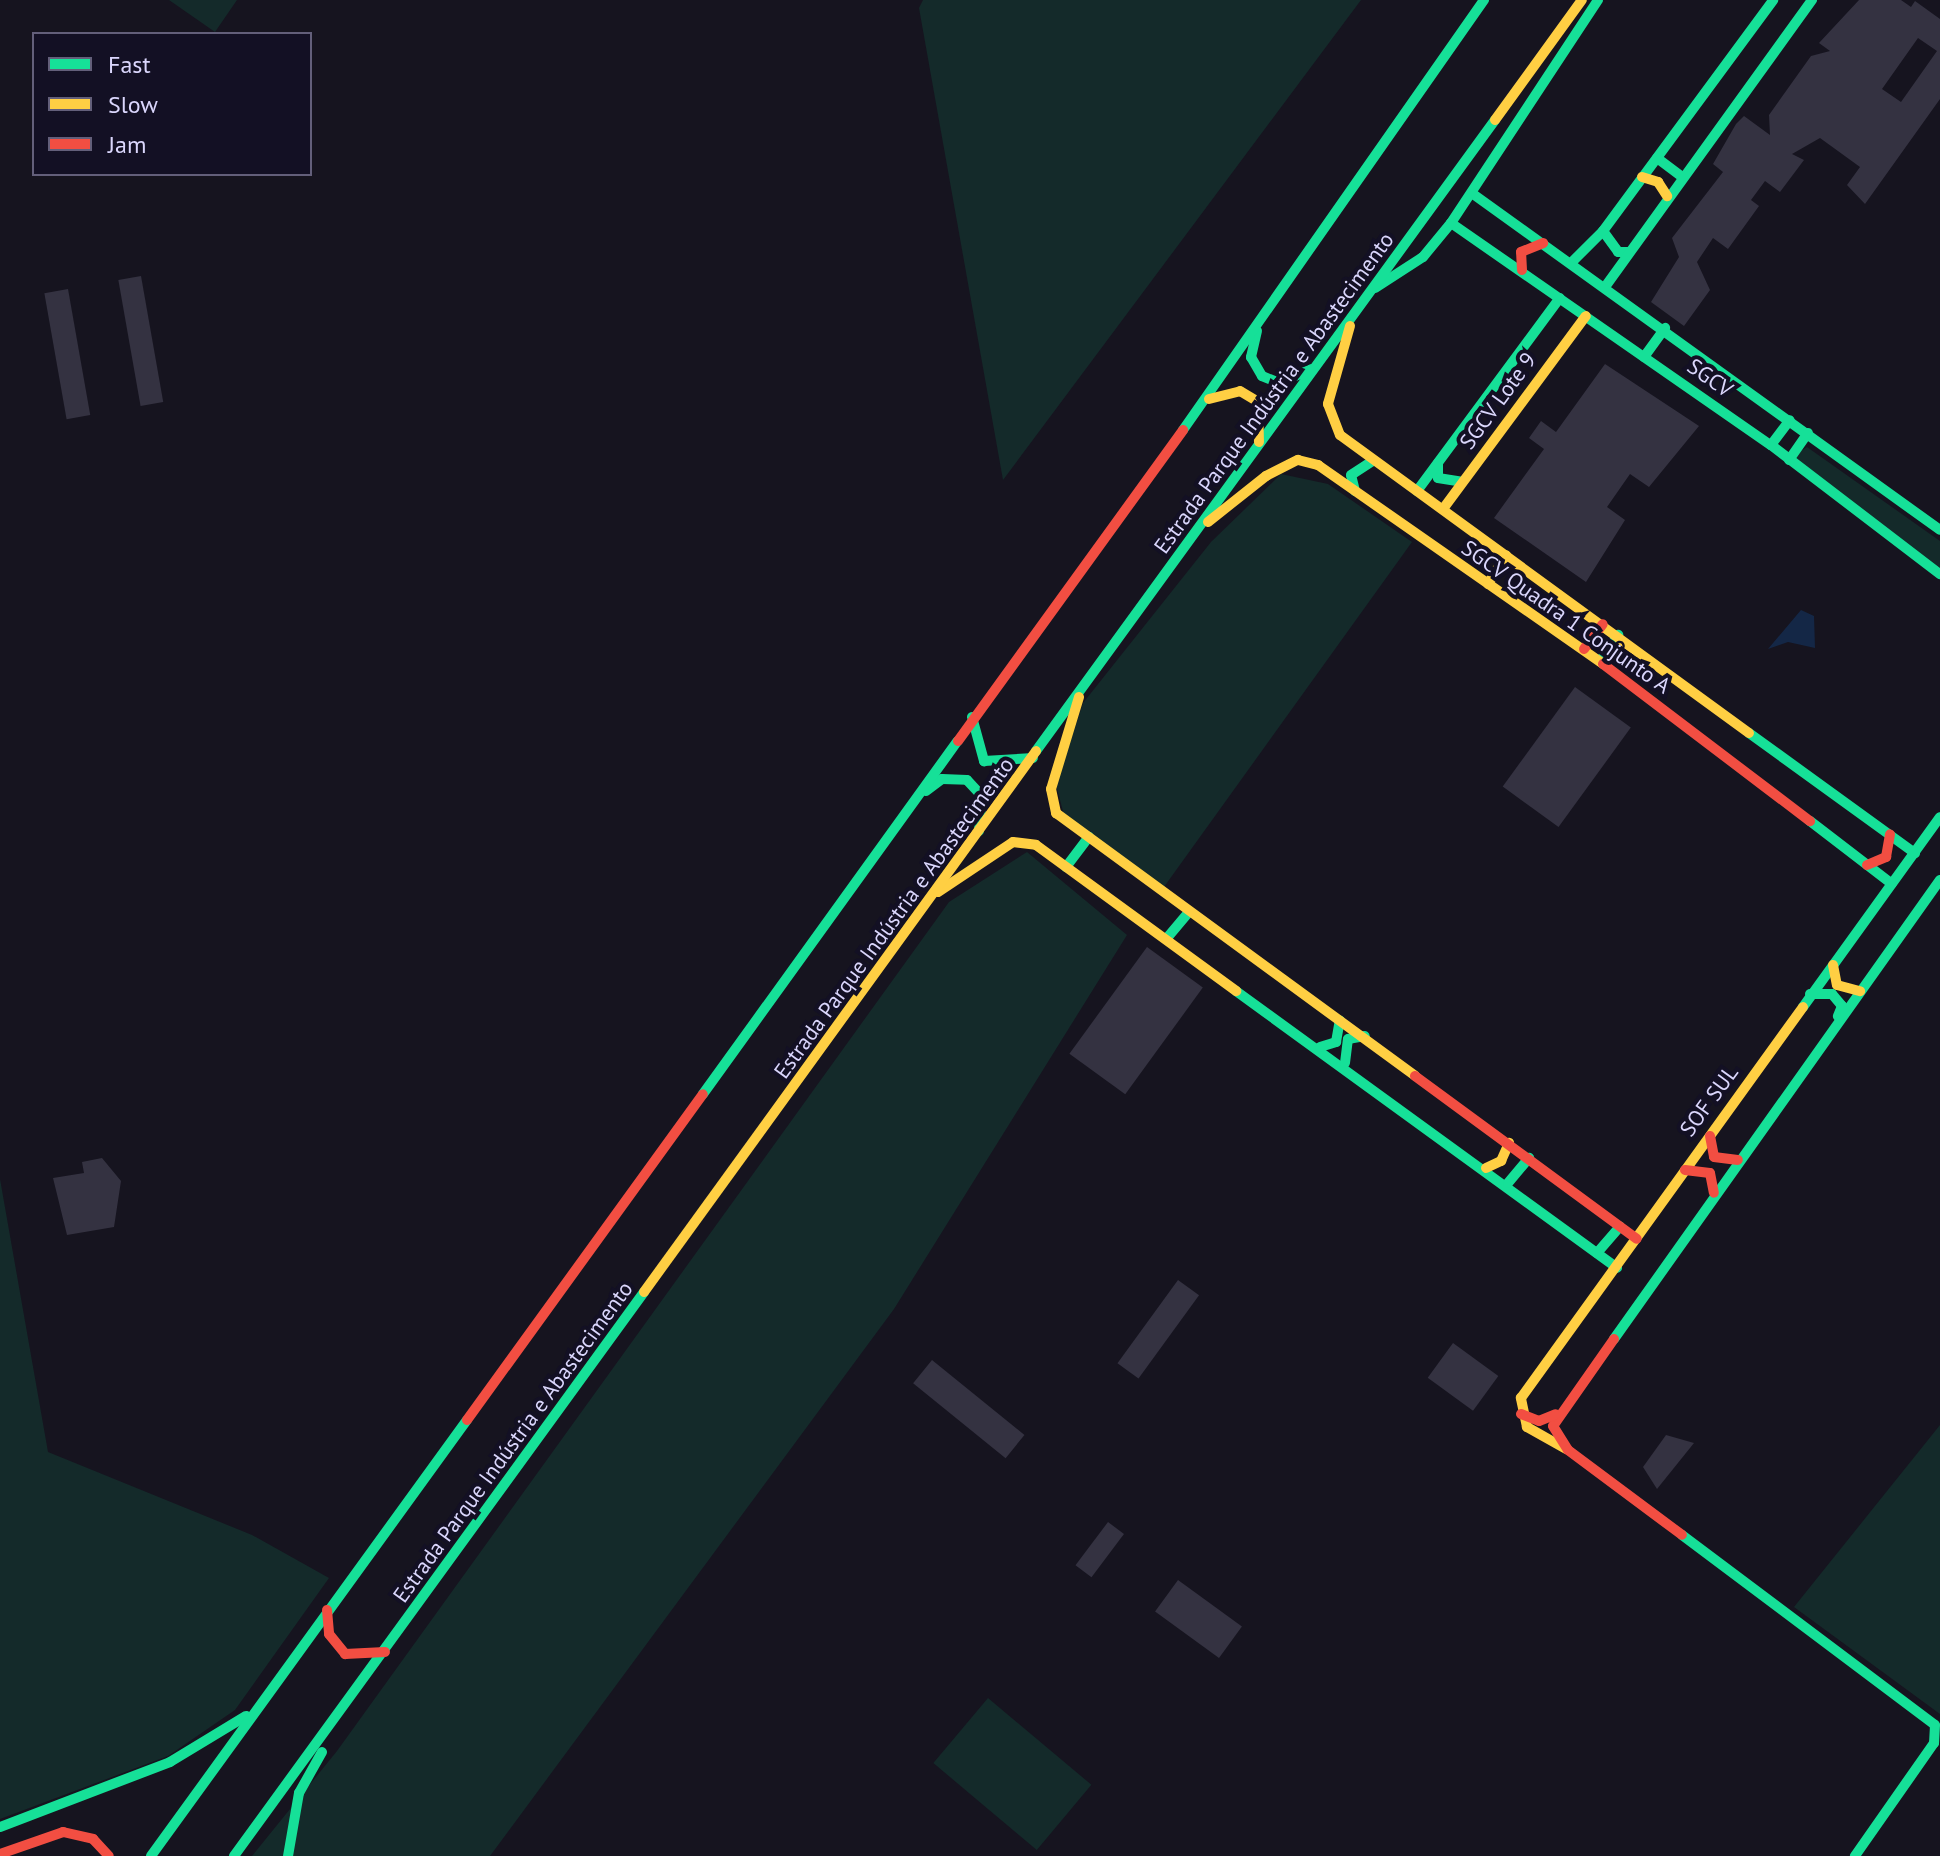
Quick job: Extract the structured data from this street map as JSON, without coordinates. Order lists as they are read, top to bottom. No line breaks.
{"streets":{"main road":["SGCV","Estrada Parque Indústria e Abastecimento","SGCV Lote 9","SGCV Quadra 1 Conjunto A","SOF SUL"]},"crossings":[["SGCV","SGCV Lote 9"],["Estrada Parque Indústria e Abastecimento","SGCV Quadra 1 Conjunto A"],["SGCV Lote 9","SGCV Quadra 1 Conjunto A"],["SGCV Quadra 1 Conjunto A","SOF SUL"]],"legend":["Fast","Slow","Jam"]}
